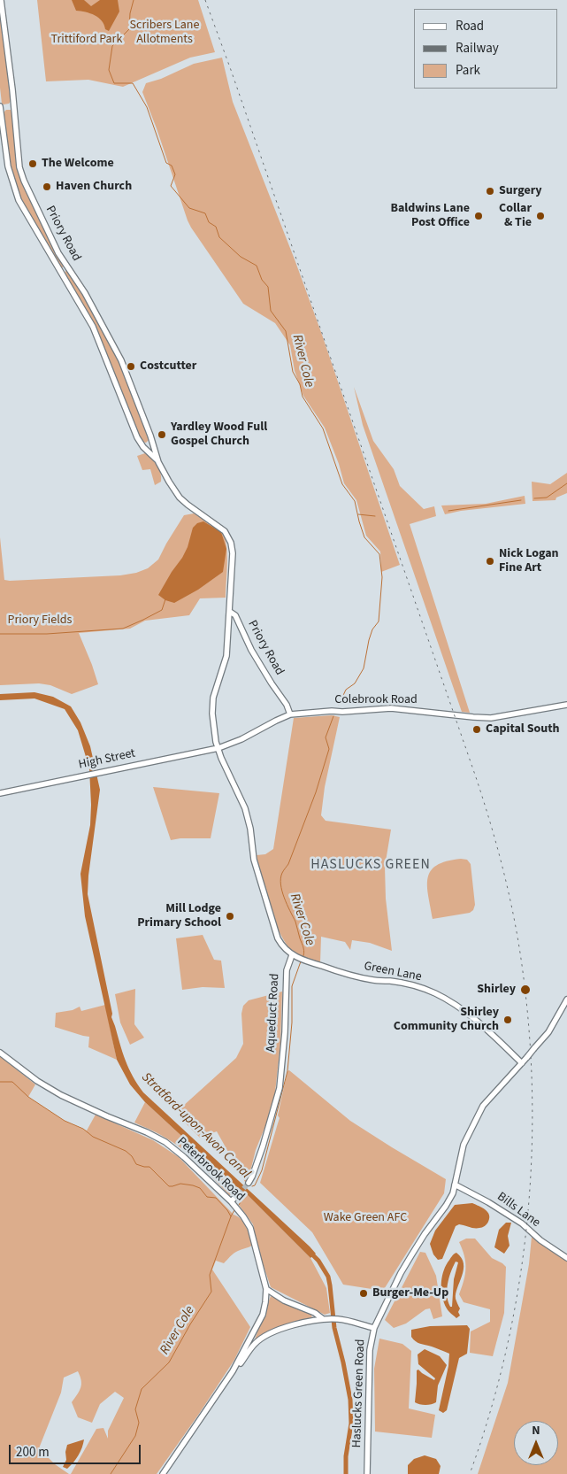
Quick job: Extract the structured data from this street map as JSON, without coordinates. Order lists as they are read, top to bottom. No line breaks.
{"streets":{"street":["Priory Road","Colebrook Road","High Street","Green Lane","Aqueduct Road","Peterbrook Road","Bills Lane","Haslucks Green Road"]},"crossings":[["Priory Road","Colebrook Road"],["Colebrook Road","High Street"],["Green Lane","Aqueduct Road"],["Green Lane","Haslucks Green Road"],["Bills Lane","Haslucks Green Road"]],"districts":["HASLUCKS GREEN"],"water":["River Cole","Stratford-upon-Avon Canal"],"parks":["Scribers Lane Allotments","Trittiford Park","Priory Fields","Wake Green AFC"],"places":["The Welcome","Haven Church","Surgery","Baldwins Lane Post Office","Collar & Tie","Costcutter","Yardley Wood Full Gospel Church","Nick Logan Fine Art","Capital South","Mill Lodge Primary School","Shirley","Shirley Community Church","Burger-Me-Up"],"legend":["Road","Railway","Park"],"scale_bar":"200 m","north":"top"}
